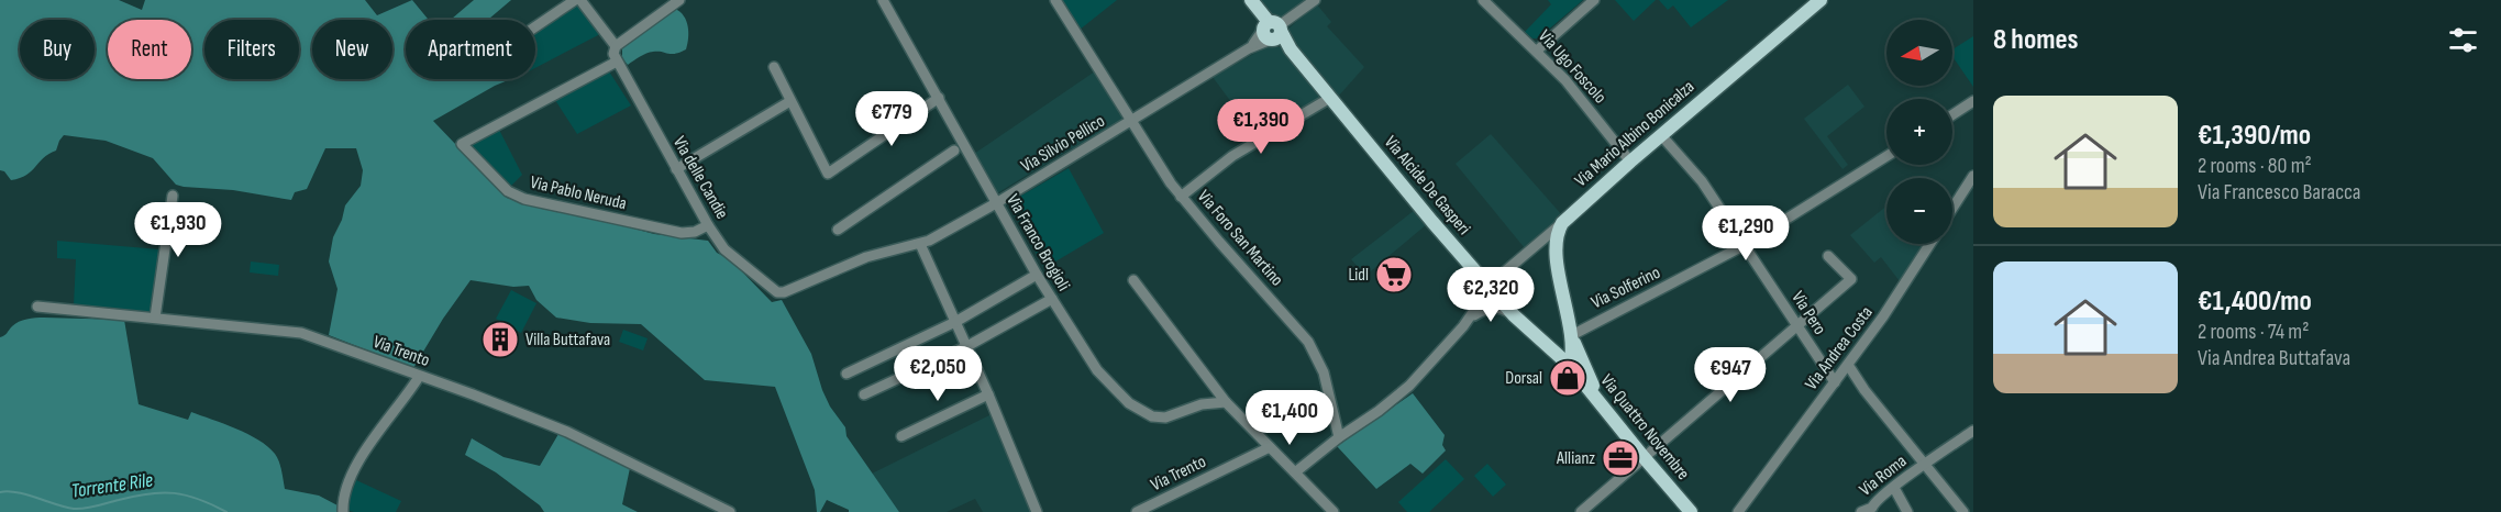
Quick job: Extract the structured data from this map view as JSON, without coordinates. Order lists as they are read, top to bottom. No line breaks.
{"streets":{"main road":["Via Mario Albino Bonicalza","Via Alcide De Gasperi","Via Quattro Novembre"],"street":["Via Ugo Foscolo","Via Silvio Pellico","Via delle Candie","Via Pablo Neruda","Via Foro San Martino","Via Franco Brogioli","Via Solferino","Via Pero","Via Andrea Costa","Via Trento","Via Roma"]},"crossings":[["Via Ugo Foscolo","Via Mario Albino Bonicalza"],["Via Mario Albino Bonicalza","Via Pero"],["Via Silvio Pellico","Via delle Candie"],["Via Silvio Pellico","Via Alcide De Gasperi"],["Via Silvio Pellico","Via Foro San Martino"],["Via Silvio Pellico","Via Franco Brogioli"],["Via delle Candie","Via Pablo Neruda"],["Via Alcide De Gasperi","Via Quattro Novembre"],["Via Solferino","Via Pero"],["Via Pero","Via Andrea Costa"]],"water":["Torrente Rile"],"places":{"supermarket":["Lidl"],"building":["Villa Buttafava"],"shop":["Dorsal"],"office":["Allianz"]},"north":"left","page":{"heading":"8 homes","map_buttons":["+","−"],"chip":["Buy","Rent","Filters","New","Apartment"],"list":[{"name":"€1,390/mo","note":"2 rooms · 80 m² · Via Francesco Baracca"},{"name":"€1,400/mo","note":"2 rooms · 74 m² · Via Andrea Buttafava"}],"price":["€779","€1,390","€1,930","€1,290","€2,320","€2,050","€947","€1,400"]}}
